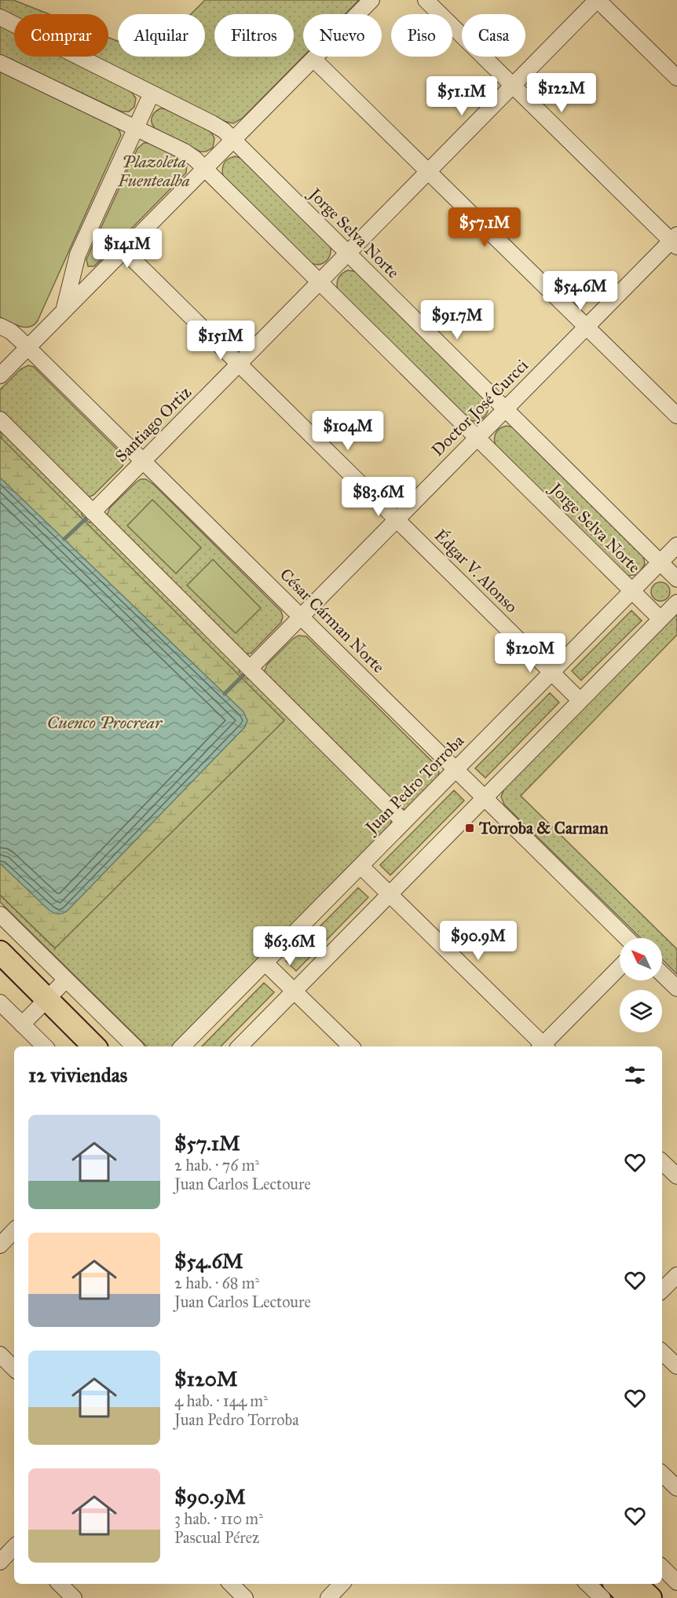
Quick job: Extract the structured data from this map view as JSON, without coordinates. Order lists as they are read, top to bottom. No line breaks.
{"streets":{"street":["Jorge Selva Norte","Doctor José Curcci","Santiago Ortiz","Édgar V. Alonso","César Cárman Norte","Juan Pedro Torroba"]},"crossings":[["Jorge Selva Norte","Doctor José Curcci"],["Jorge Selva Norte","Santiago Ortiz"],["Jorge Selva Norte","Juan Pedro Torroba"],["Doctor José Curcci","Édgar V. Alonso"],["Doctor José Curcci","César Cárman Norte"],["Santiago Ortiz","Édgar V. Alonso"],["Santiago Ortiz","César Cárman Norte"],["Édgar V. Alonso","Juan Pedro Torroba"],["César Cárman Norte","Juan Pedro Torroba"]],"water":["Cuenco Procrear"],"parks":["Plazoleta Fuentealba"],"places":{"transit":["Torroba & Carman"]},"north":"top left","page":{"chip":["Comprar","Alquilar","Filtros","Nuevo","Piso","Casa"],"price":["$122M","$51.1M","$57.1M","$141M","$54.6M","$91.7M","$151M","$104M","$83.6M","$120M","$90.9M","$63.6M"],"heading":"12 viviendas","list":[{"name":"$57.1M","note":"2 hab. · 76 m² · Juan Carlos Lectoure"},{"name":"$54.6M","note":"2 hab. · 68 m² · Juan Carlos Lectoure"},{"name":"$120M","note":"4 hab. · 144 m² · Juan Pedro Torroba"},{"name":"$90.9M","note":"3 hab. · 110 m² · Pascual Pérez"}]}}
